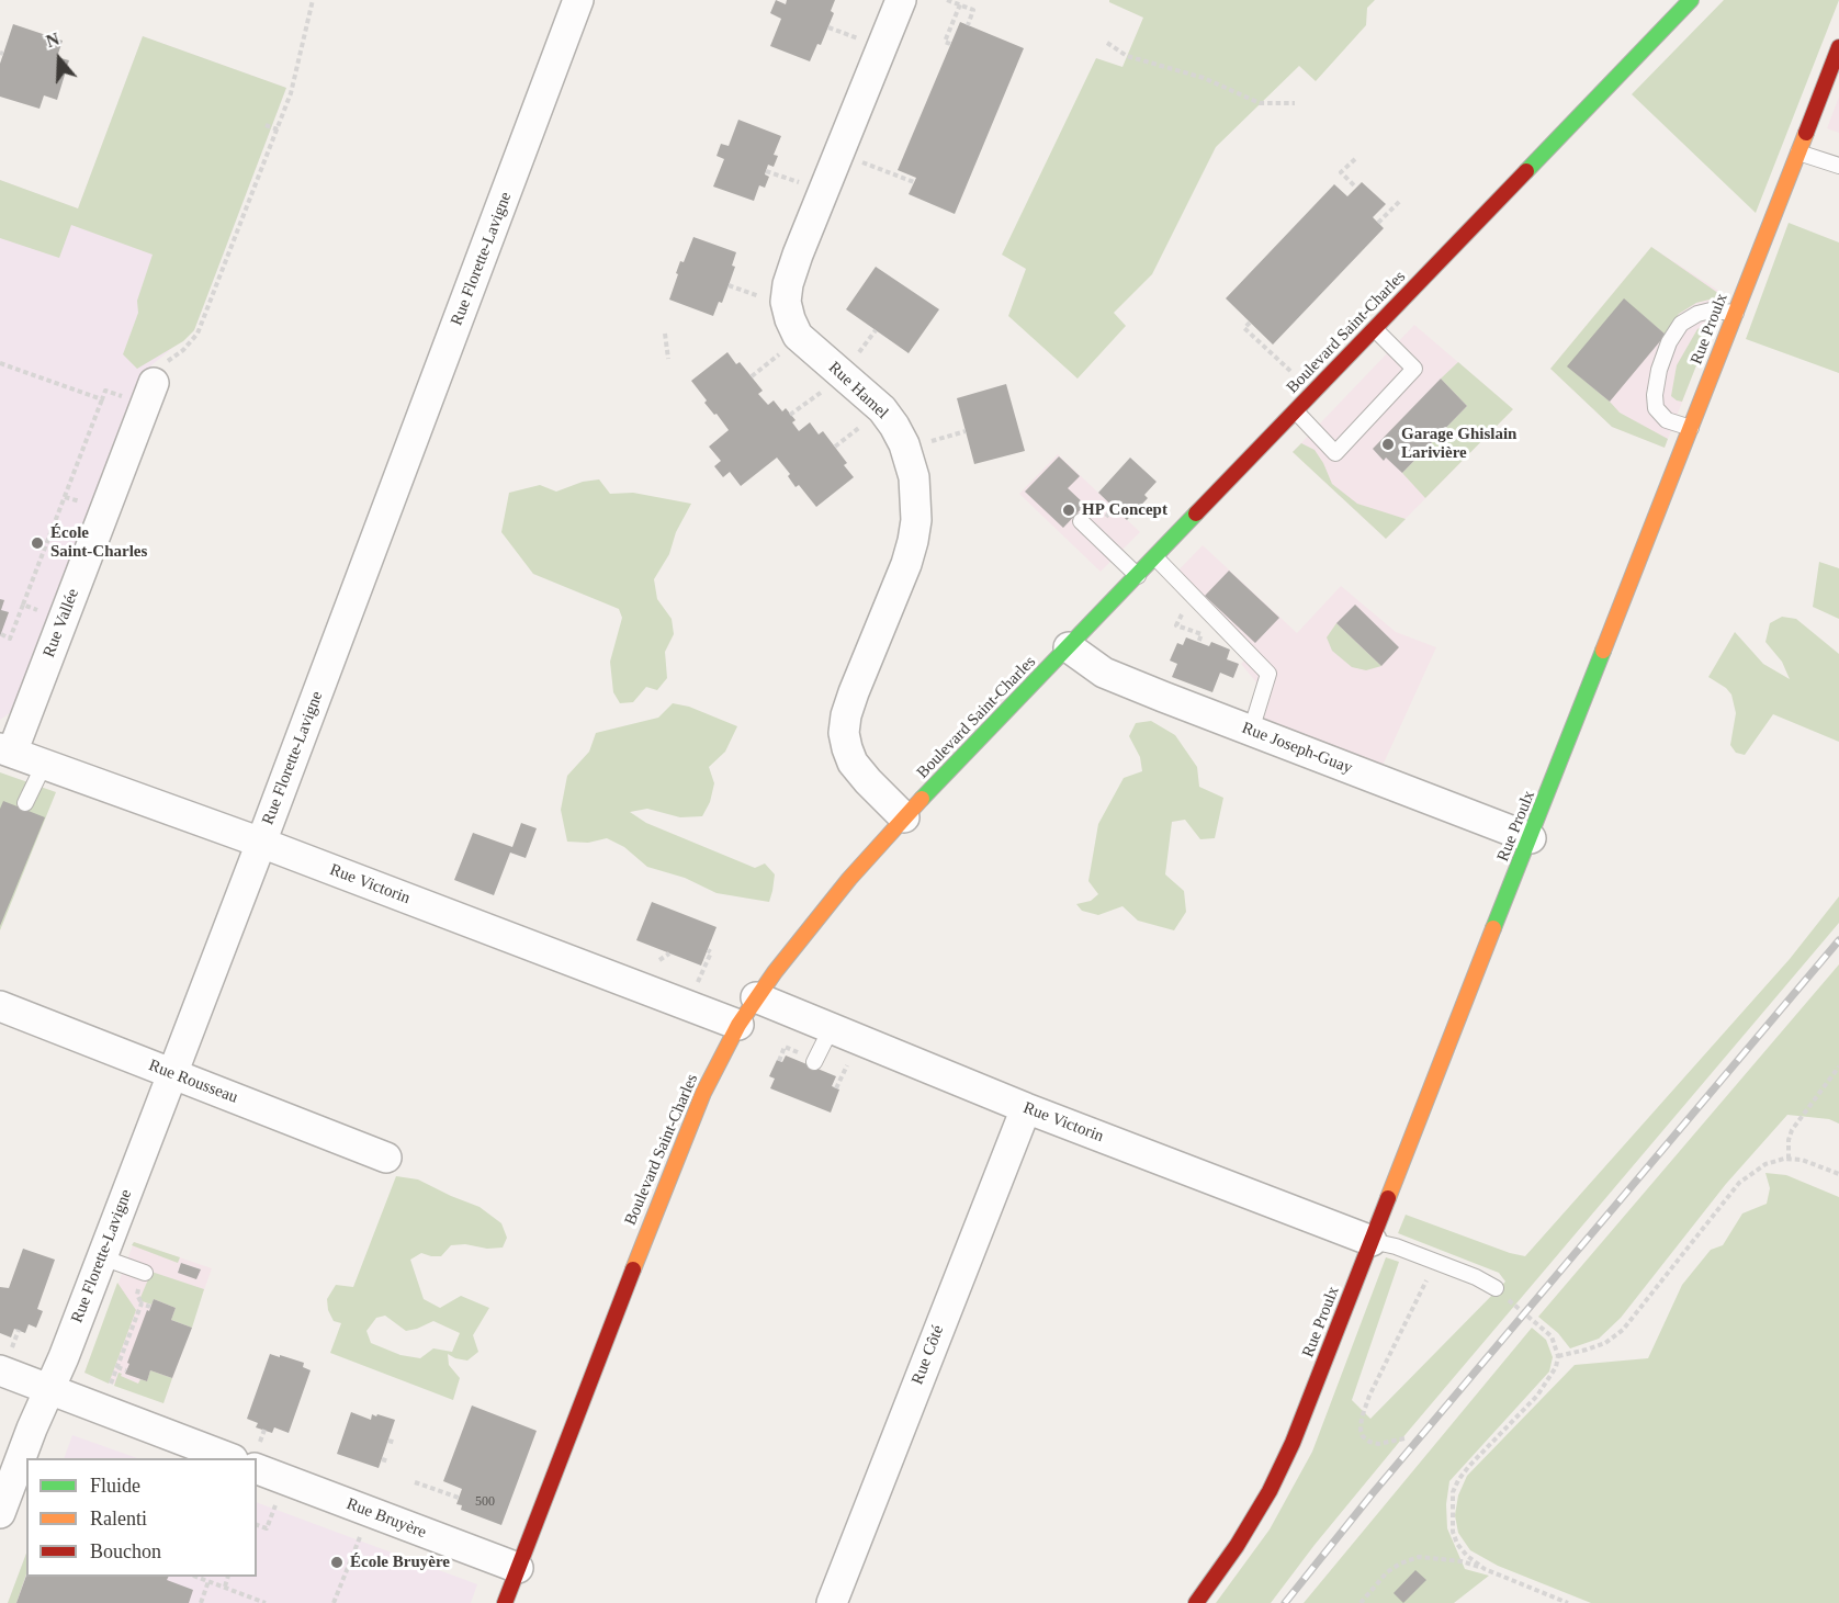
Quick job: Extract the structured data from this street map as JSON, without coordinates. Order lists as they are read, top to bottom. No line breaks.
{"streets":{"street":["Rue Florette-Lavigne","Rue Proulx","Boulevard Saint-Charles","Rue Hamel","Rue Vallée","Rue Joseph-Guay","Rue Victorin","Rue Rousseau","Rue Côté","Rue Bruyère"]},"crossings":[["Rue Florette-Lavigne","Rue Victorin"],["Rue Florette-Lavigne","Rue Rousseau"],["Rue Proulx","Rue Joseph-Guay"],["Rue Proulx","Rue Victorin"],["Boulevard Saint-Charles","Rue Hamel"],["Boulevard Saint-Charles","Rue Joseph-Guay"],["Boulevard Saint-Charles","Rue Victorin"],["Boulevard Saint-Charles","Rue Bruyère"],["Rue Vallée","Rue Victorin"],["Rue Victorin","Rue Côté"]],"places":["Garage Ghislain Larivière","HP Concept","École Saint-Charles","École Bruyère"],"house_numbers":["500"],"legend":["Fluide","Ralenti","Bouchon"],"north":"top"}
